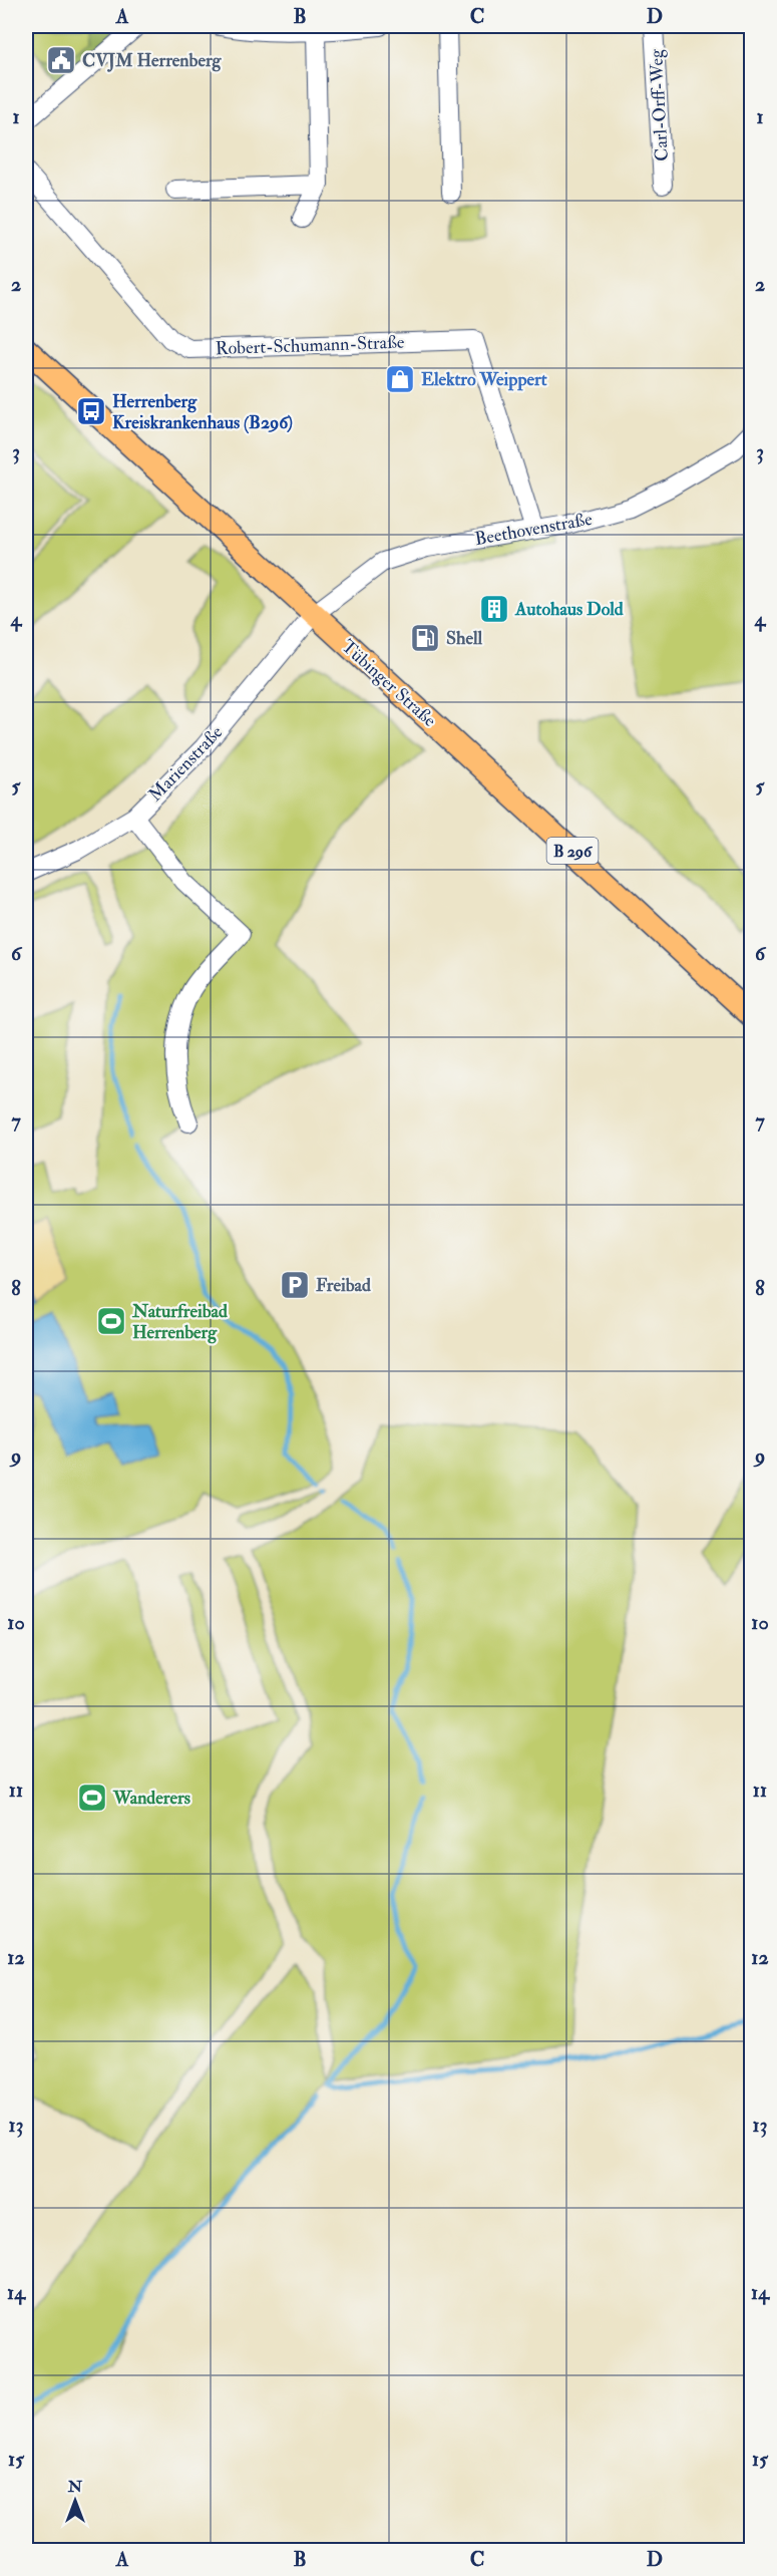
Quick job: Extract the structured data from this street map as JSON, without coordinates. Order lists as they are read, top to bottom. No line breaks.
{"streets":{"main road":["Tübinger Straße","B 296"],"street":["Carl-Orff-Weg","Robert-Schumann-Straße","Beethovenstraße","Marienstraße"]},"crossings":[["Robert-Schumann-Straße","Beethovenstraße"],["Beethovenstraße","Tübinger Straße"],["Beethovenstraße","Marienstraße"],["Tübinger Straße","Marienstraße"]],"places":{"public building":["CVJM Herrenberg"],"shop":["Elektro Weippert"],"bus stop":["Herrenberg Kreiskrankenhaus (B296)"],"building":["Autohaus Dold"],"fuel station":["Shell"],"parking":["Freibad"],"sports":["Naturfreibad Herrenberg","Wanderers"]},"north":"top","grid":{"columns":["A","B","C","D"],"rows":["1","2","3","4","5","6","7","8","9","10","11","12","13","14","15"]}}
